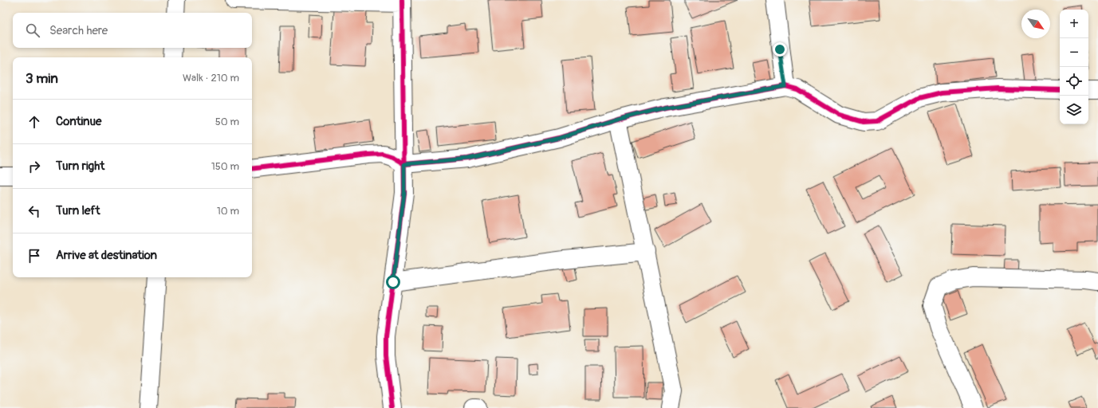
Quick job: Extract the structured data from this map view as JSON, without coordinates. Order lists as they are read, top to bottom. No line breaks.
{"north":"bottom right","page":{"map_buttons":["+","−"],"search":"Search here","heading":["3 min","Walk · 210 m"],"list":[["Continue","50 m"],["Turn right","150 m"],["Turn left","10 m"],"Arrive at destination"]}}
